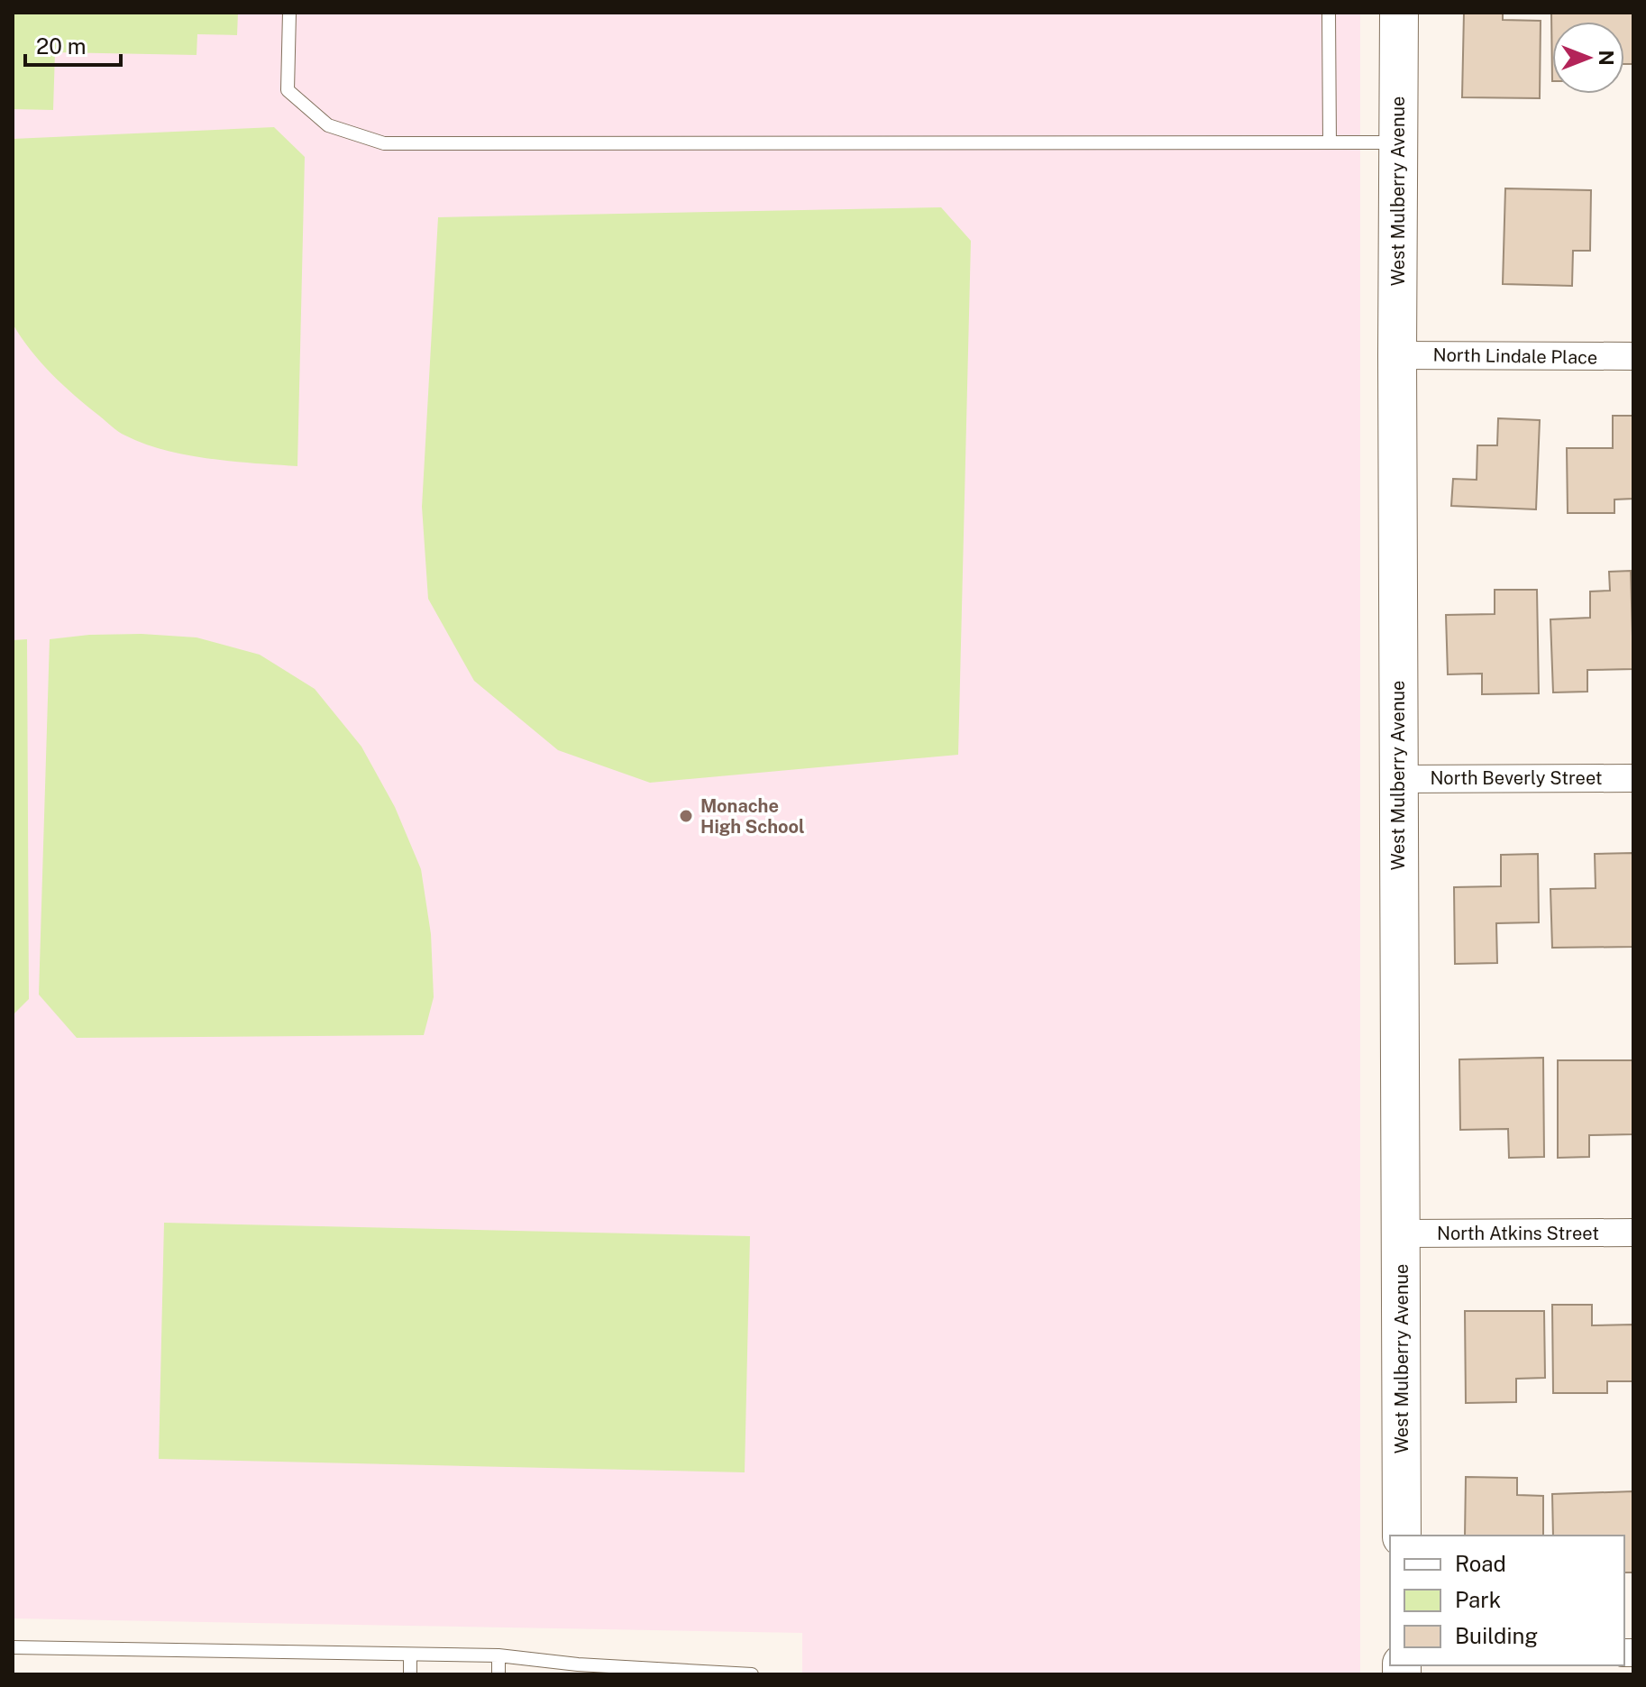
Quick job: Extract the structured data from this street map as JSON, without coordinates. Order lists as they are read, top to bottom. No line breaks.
{"streets":{"street":["West Mulberry Avenue","North Lindale Place","North Beverly Street","North Atkins Street"]},"crossings":[["West Mulberry Avenue","North Lindale Place"],["West Mulberry Avenue","North Beverly Street"],["West Mulberry Avenue","North Atkins Street"]],"places":["Monache High School"],"legend":["Road","Park","Building"],"scale_bar":"20 m","north":"right"}
